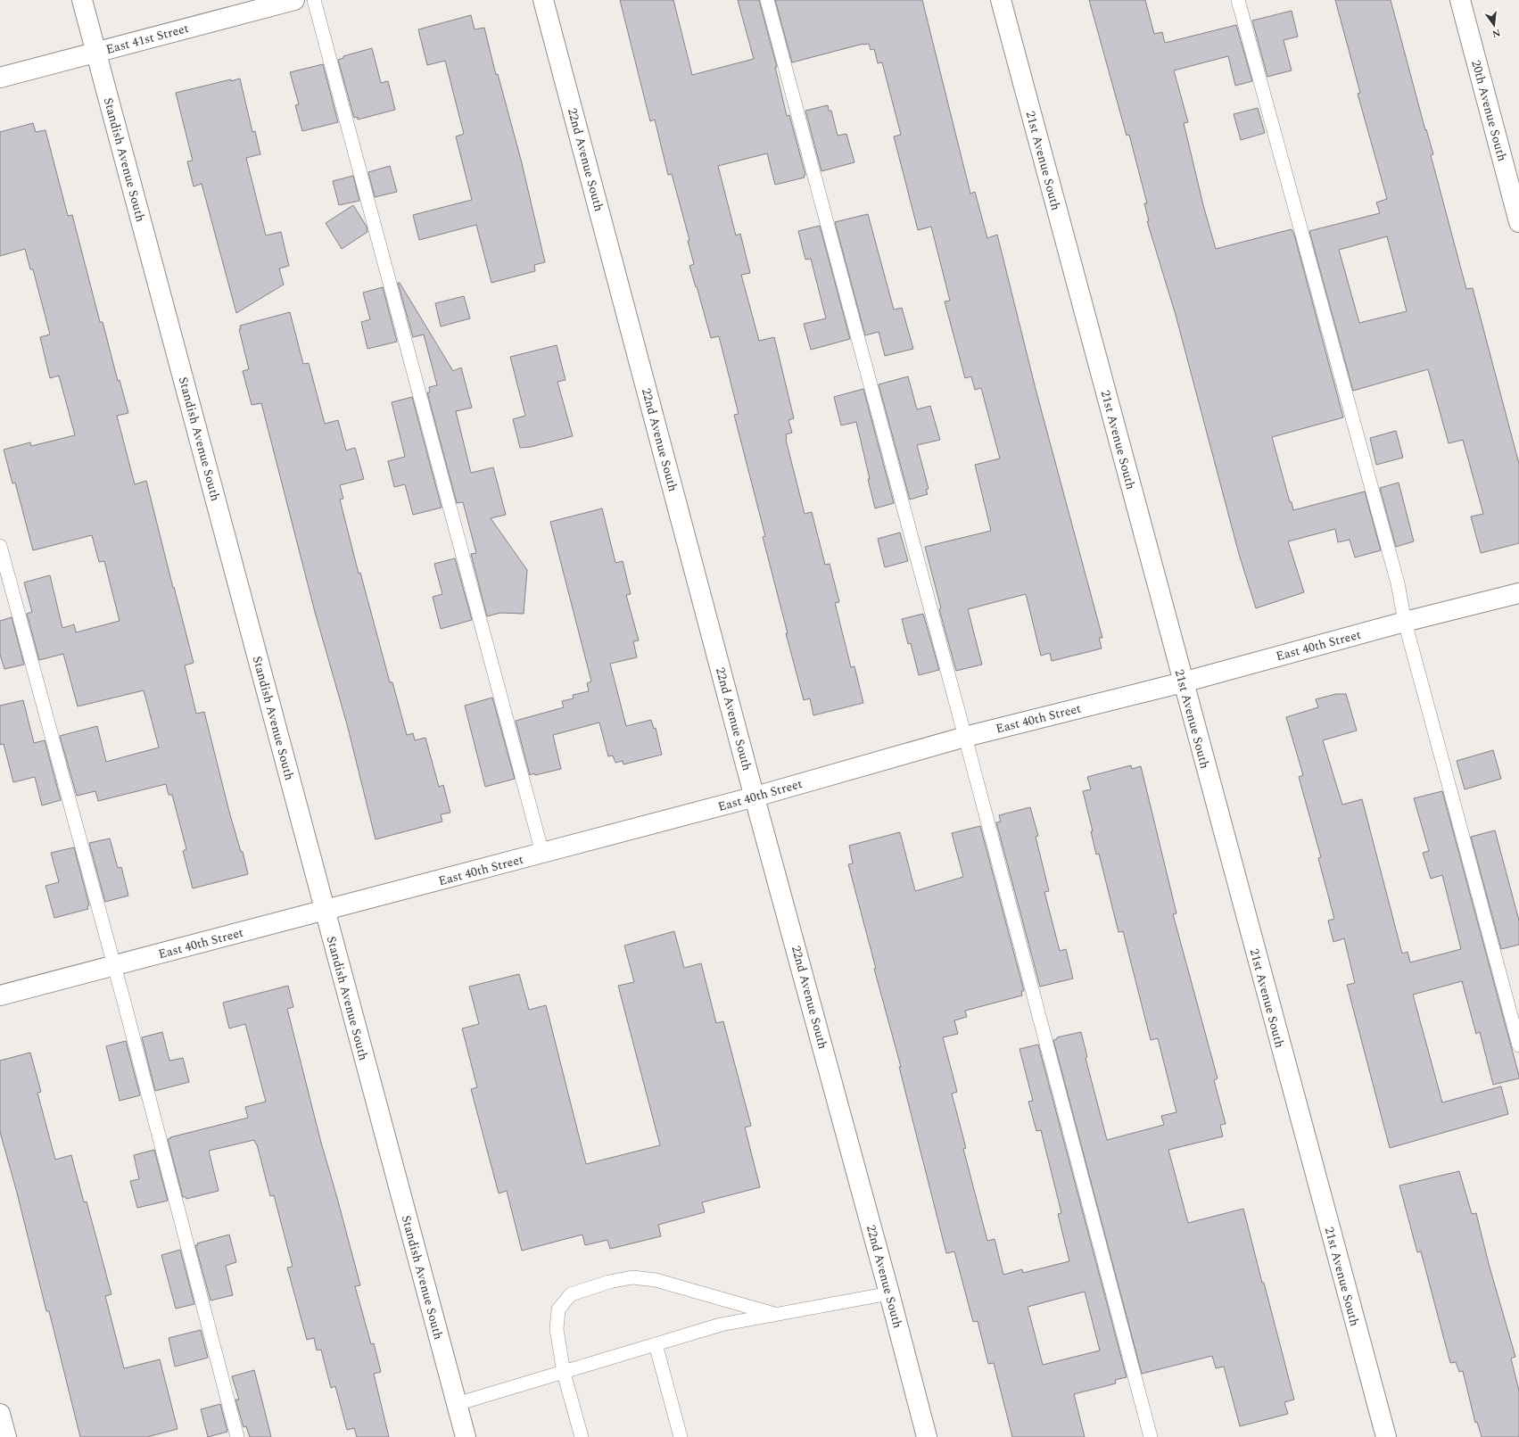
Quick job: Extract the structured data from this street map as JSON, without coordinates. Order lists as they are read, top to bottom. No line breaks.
{"streets":{"street":["East 41st Street","20th Avenue South","Standish Avenue South","22nd Avenue South","21st Avenue South","East 40th Street"]},"crossings":[["East 41st Street","Standish Avenue South"],["Standish Avenue South","East 40th Street"],["22nd Avenue South","East 40th Street"],["21st Avenue South","East 40th Street"]],"north":"bottom"}
